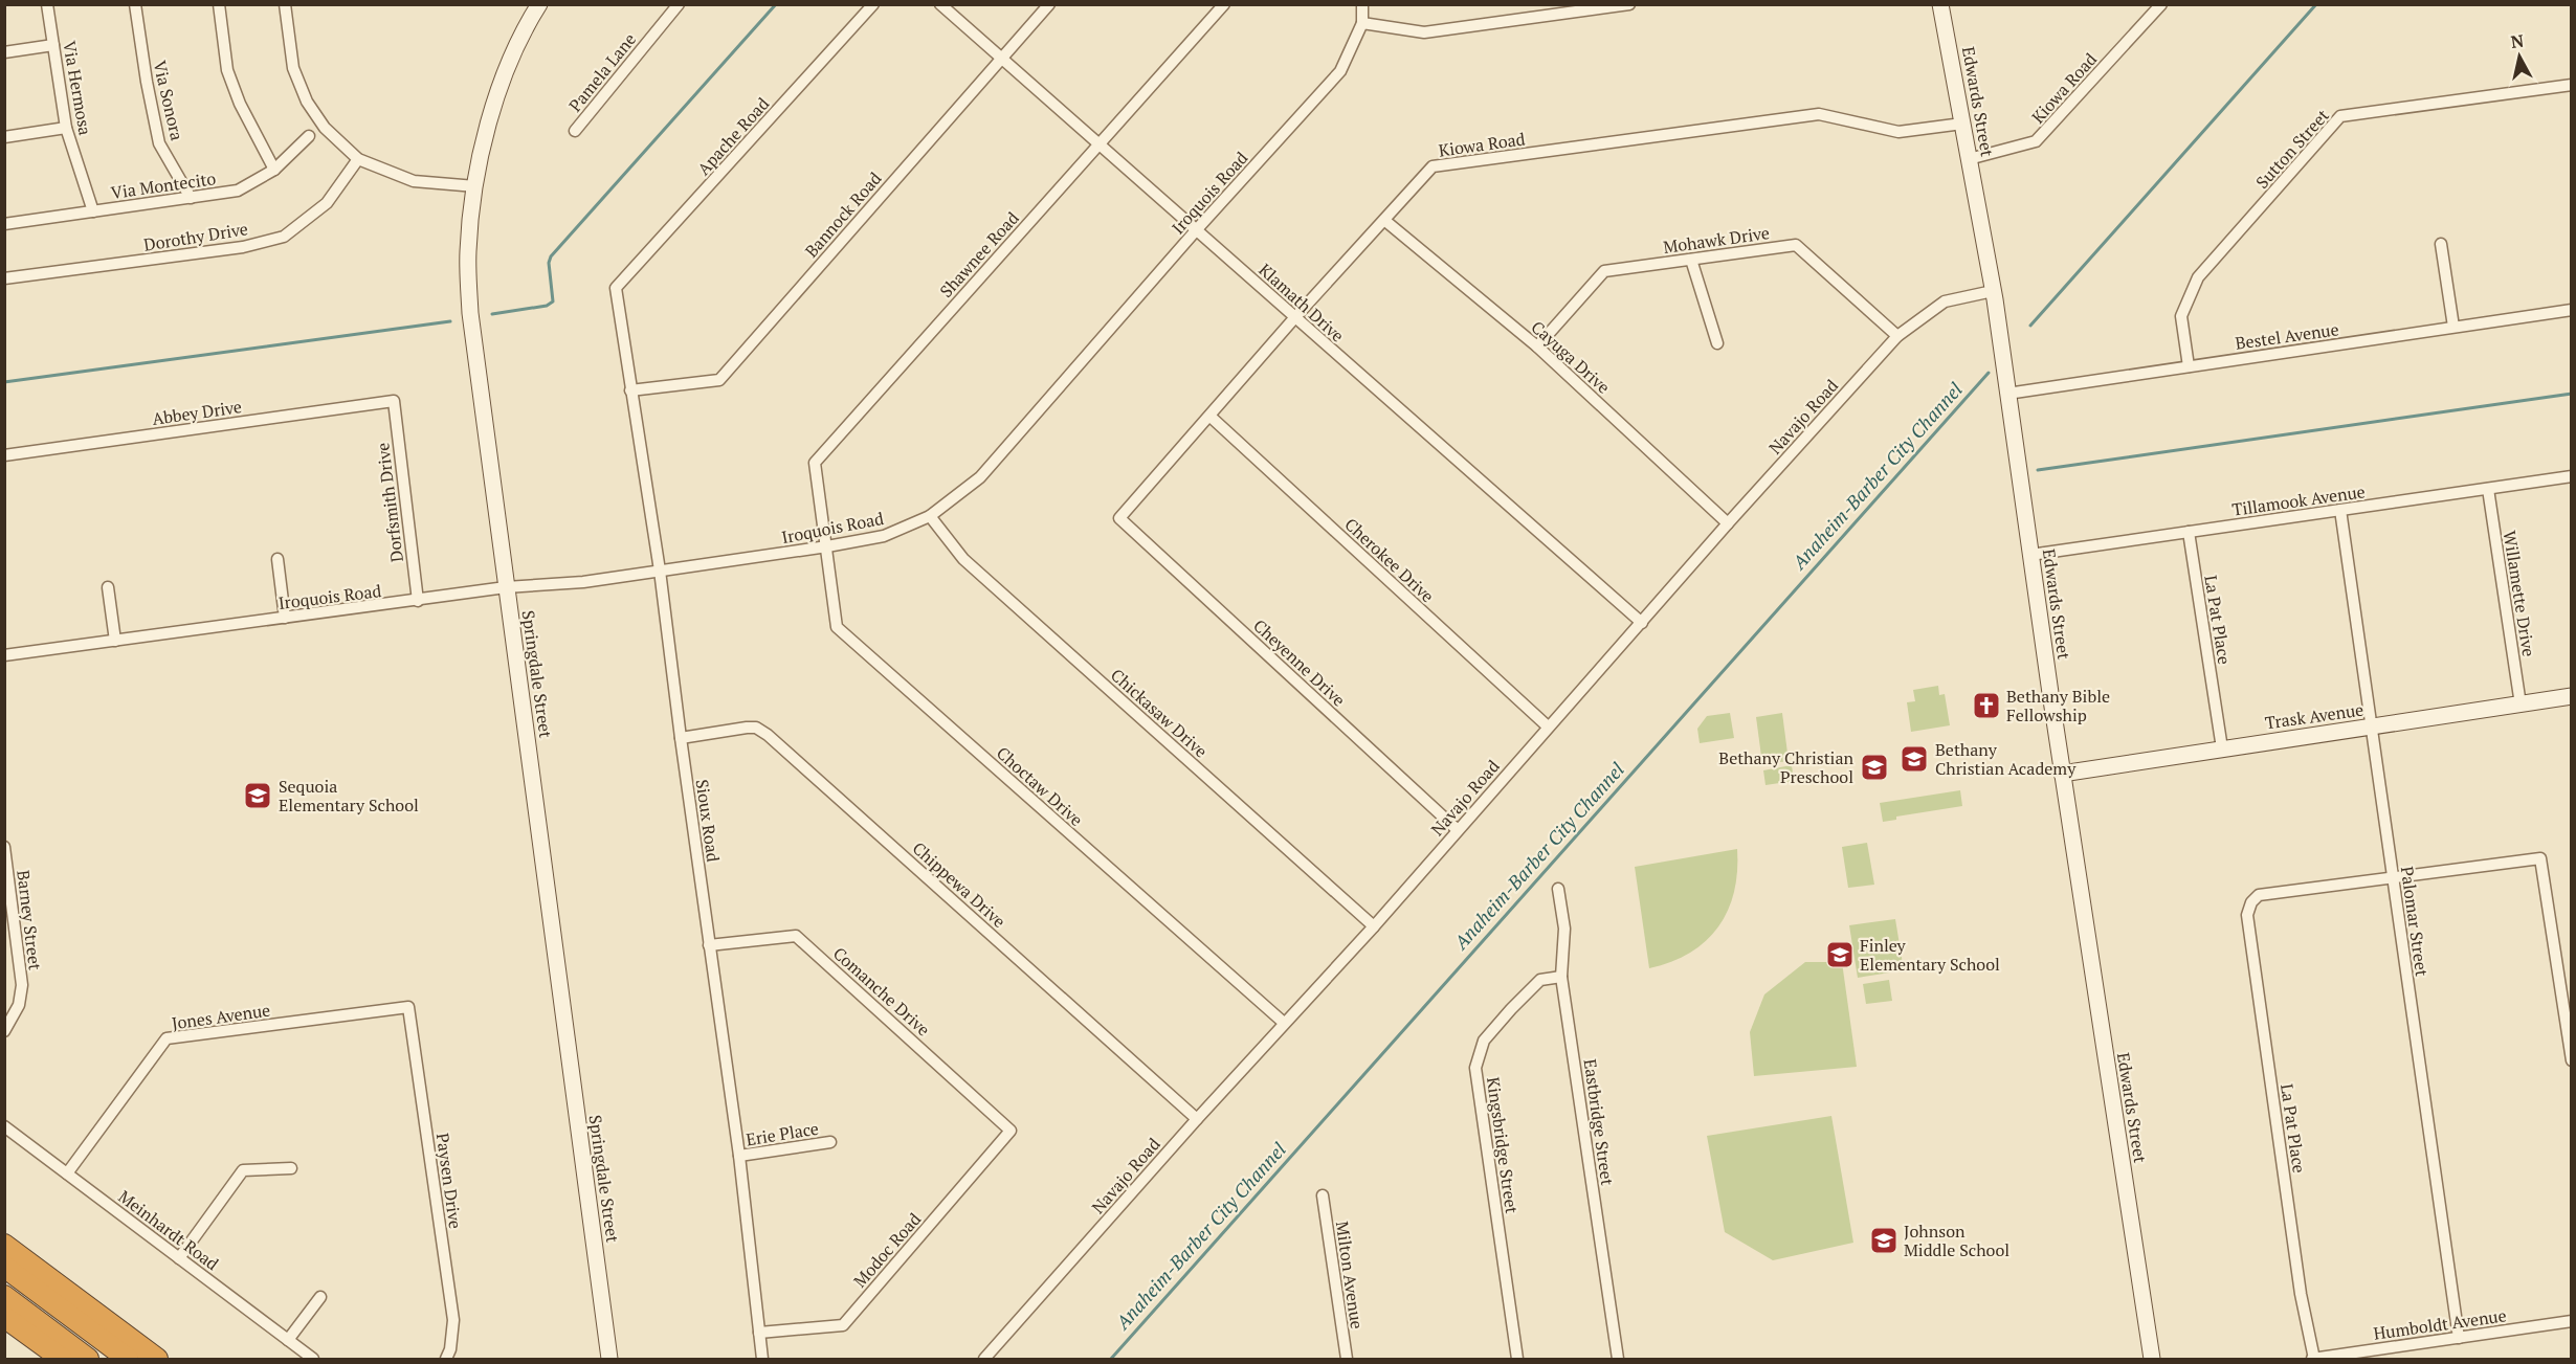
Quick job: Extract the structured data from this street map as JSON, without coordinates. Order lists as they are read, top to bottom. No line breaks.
{"streets":{"street":["Pamela Lane","Via Hermosa","Kiowa Road","Via Sonora","Edwards Street","Apache Road","Sutton Street","Via Montecito","Iroquois Road","Bannock Road","Dorothy Drive","Mohawk Drive","Shawnee Road","Klamath Drive","Bestel Avenue","Cayuga Drive","Abbey Drive","Navajo Road","Tillamook Avenue","Dorfsmith Drive","Cherokee Drive","Willamette Drive","La Pat Place","Cheyenne Drive","Springdale Street","Chickasaw Drive","Trask Avenue","Choctaw Drive","Sioux Road","Chippewa Drive","Barney Street","Palomar Street","Comanche Drive","Jones Avenue","Eastbridge Street","Erie Place","Kingsbridge Street","Paysen Drive","Meinhardt Road","Modoc Road","Milton Avenue","Humboldt Avenue"]},"crossings":[["Via Hermosa","Via Montecito"],["Kiowa Road","Edwards Street"],["Kiowa Road","Klamath Drive"],["Kiowa Road","Cayuga Drive"],["Kiowa Road","Cherokee Drive"],["Kiowa Road","Cheyenne Drive"],["Via Sonora","Via Montecito"],["Edwards Street","Bestel Avenue"],["Edwards Street","Navajo Road"],["Edwards Street","Tillamook Avenue"],["Edwards Street","Trask Avenue"],["Apache Road","Sioux Road"],["Sutton Street","Bestel Avenue"],["Iroquois Road","Shawnee Road"],["Iroquois Road","Klamath Drive"],["Iroquois Road","Dorfsmith Drive"],["Iroquois Road","Springdale Street"],["Iroquois Road","Chickasaw Drive"],["Iroquois Road","Choctaw Drive"],["Iroquois Road","Sioux Road"],["Bannock Road","Klamath Drive"],["Bannock Road","Sioux Road"],["Mohawk Drive","Cayuga Drive"],["Mohawk Drive","Navajo Road"],["Shawnee Road","Klamath Drive"],["Shawnee Road","Choctaw Drive"],["Klamath Drive","Navajo Road"],["Cayuga Drive","Navajo Road"],["Abbey Drive","Dorfsmith Drive"],["Navajo Road","Cherokee Drive"],["Navajo Road","Cheyenne Drive"],["Navajo Road","Chickasaw Drive"],["Navajo Road","Choctaw Drive"],["Navajo Road","Chippewa Drive"],["Tillamook Avenue","Willamette Drive"],["Tillamook Avenue","La Pat Place"],["Tillamook Avenue","Palomar Street"],["Willamette Drive","Trask Avenue"],["La Pat Place","Trask Avenue"],["La Pat Place","Palomar Street"],["La Pat Place","Humboldt Avenue"],["Trask Avenue","Palomar Street"],["Sioux Road","Chippewa Drive"],["Sioux Road","Comanche Drive"],["Sioux Road","Erie Place"],["Sioux Road","Modoc Road"],["Palomar Street","Humboldt Avenue"],["Comanche Drive","Modoc Road"],["Jones Avenue","Paysen Drive"],["Jones Avenue","Meinhardt Road"],["Eastbridge Street","Kingsbridge Street"]],"water":["Anaheim-Barber City Channel"],"places":{"church":["Bethany Bible Fellowship"],"school or university":["Bethany Christian Academy","Bethany Christian Preschool","Sequoia Elementary School","Finley Elementary School","Johnson Middle School"]},"north":"top"}
